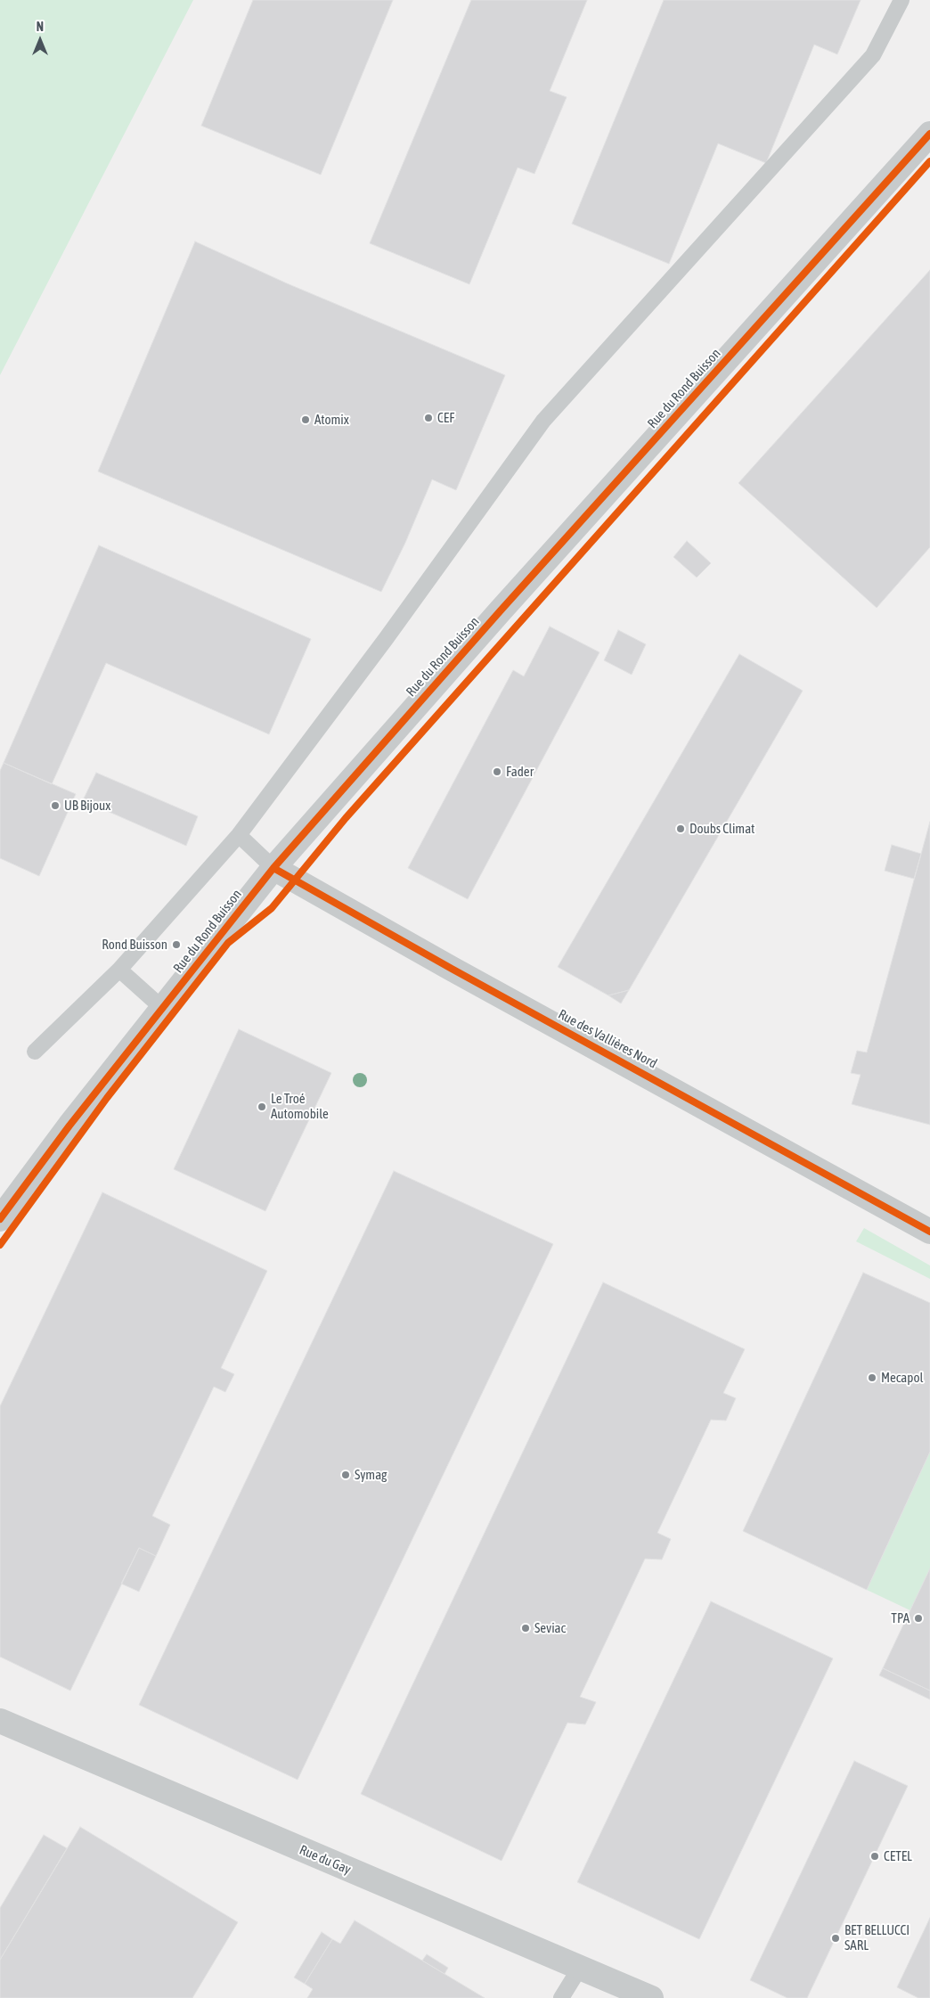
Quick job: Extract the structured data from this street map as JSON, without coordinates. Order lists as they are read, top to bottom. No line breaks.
{"streets":{"street":["Rue du Rond Buisson","Rue des Vallières Nord","Rue du Gay"]},"crossings":[["Rue du Rond Buisson","Rue des Vallières Nord"]],"places":["CEF","Atomix","Fader","UB Bijoux","Doubs Climat","Rond Buisson","Le Troé Automobile","Mecapol","Symag","TPA","Seviac","CETEL","BET BELLUCCI SARL"],"north":"top"}
